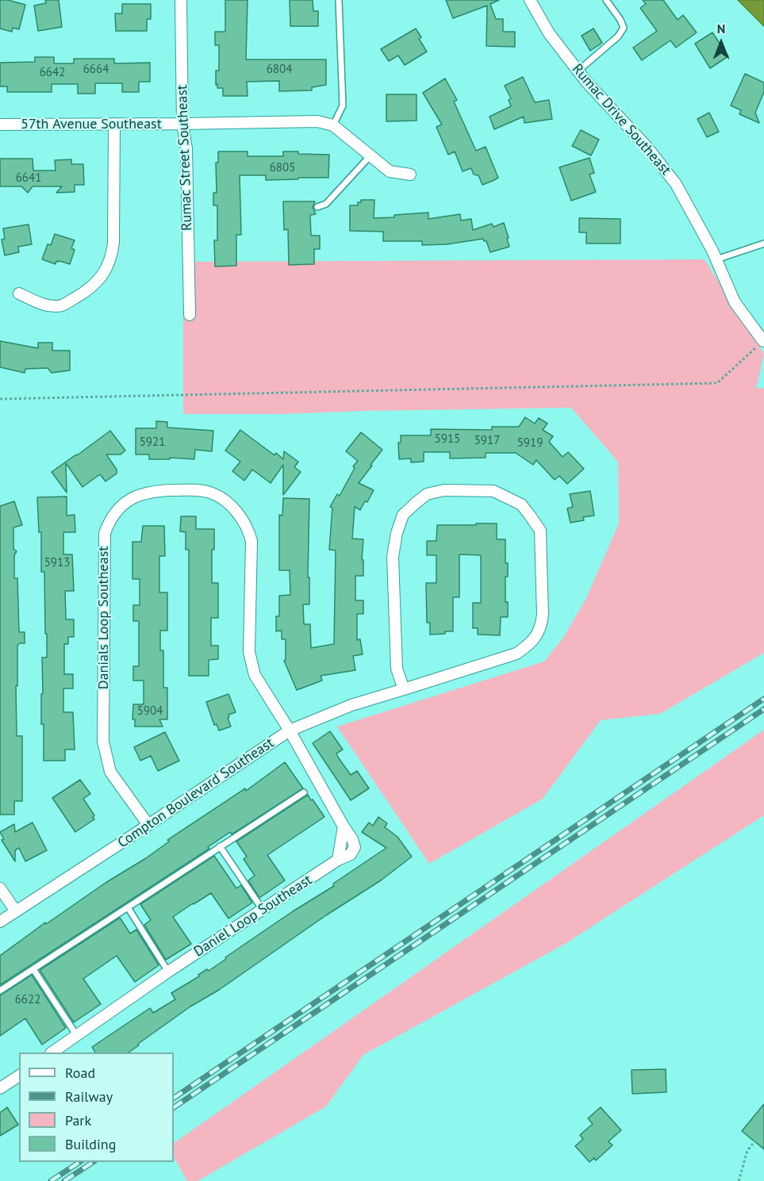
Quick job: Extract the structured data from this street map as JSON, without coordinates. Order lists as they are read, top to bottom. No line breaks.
{"streets":{"street":["Rumac Drive Southeast","57th Avenue Southeast","Rumac Street Southeast","Danials Loop Southeast","Compton Boulevard Southeast","Daniel Loop Southeast"]},"crossings":[["57th Avenue Southeast","Rumac Street Southeast"],["Danials Loop Southeast","Compton Boulevard Southeast"],["Danials Loop Southeast","Daniel Loop Southeast"],["Compton Boulevard Southeast","Daniel Loop Southeast"]],"house_numbers":["6664","6804","6642","6805","6641","5915","5917","5921","5919","5913","5904","6622"],"legend":["Road","Railway","Park","Building"],"north":"top"}
